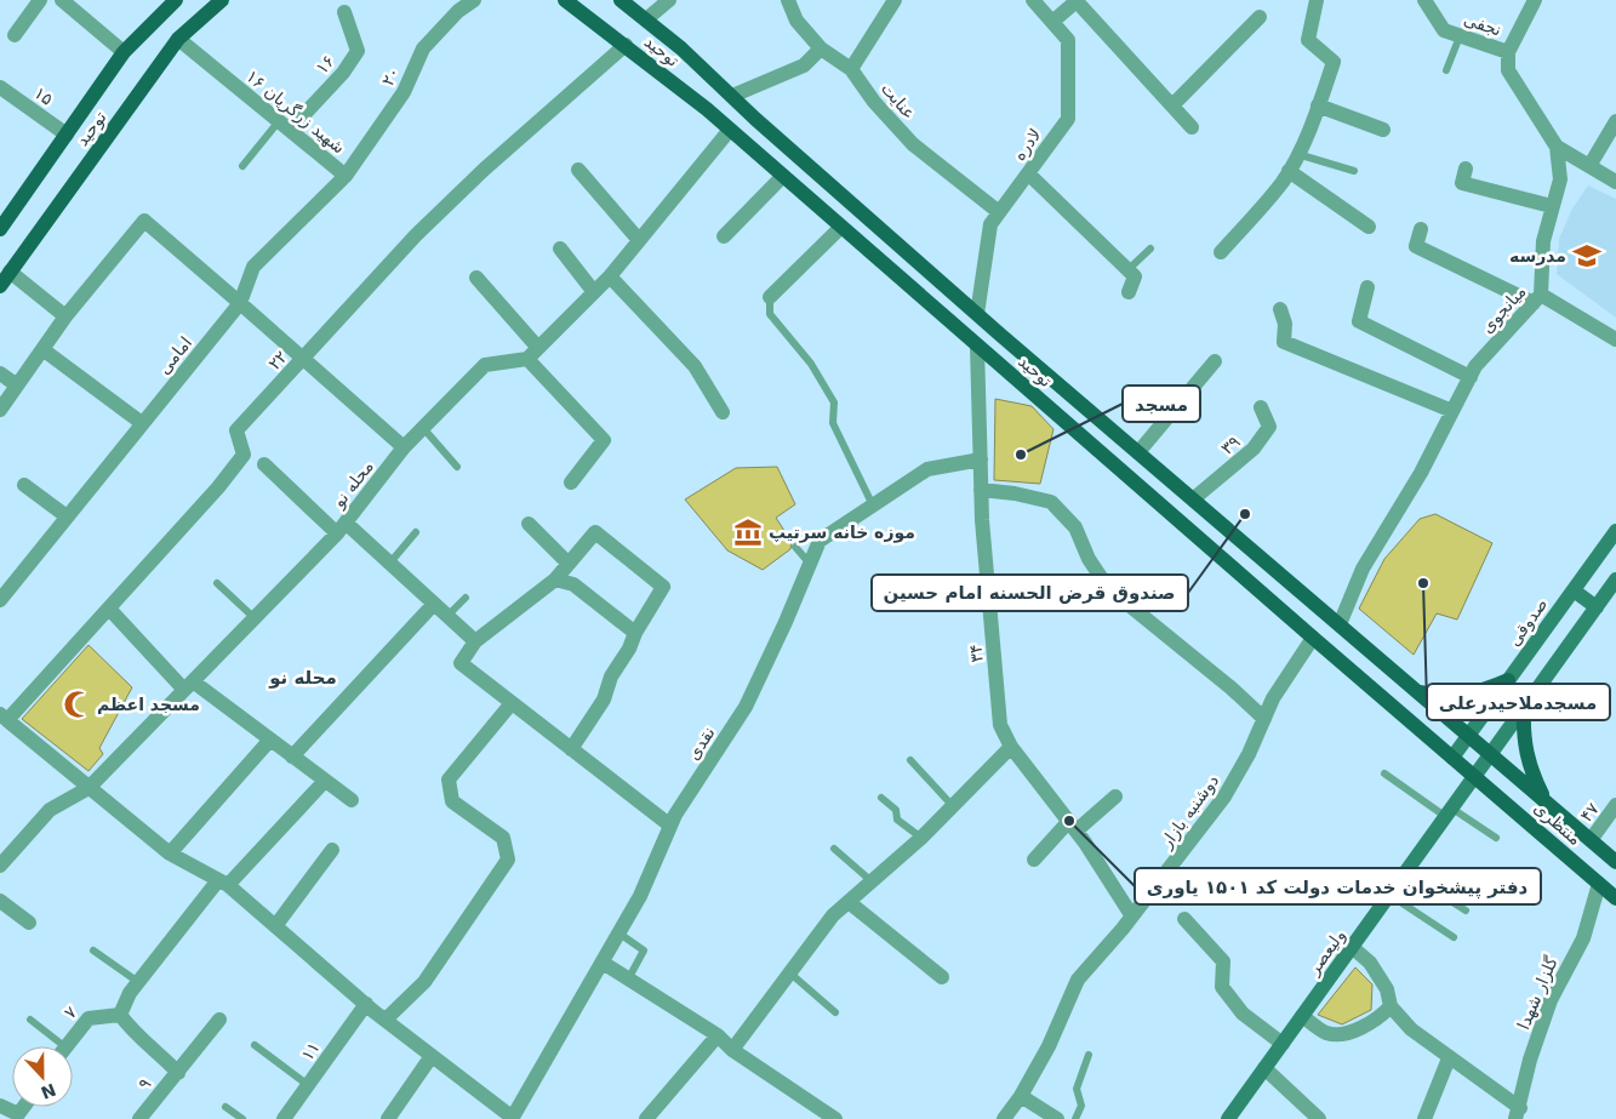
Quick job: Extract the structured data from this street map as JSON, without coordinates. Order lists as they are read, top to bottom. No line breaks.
{"streets":{"main road":["توحید","صدوقی","منتظری","ولیعصر"],"street":["نجفی","۱۶","۲۰","۱۵","عنایت","۱۶ شهید زرگریان","لادره","میانجوی","امامی","۲۲","۳۹","محله نو","۳۴","نقدی","دوشنبه بازار","۴۷","گلزار شهدا","۷","۱۱","۹"]},"crossings":[["نجفی","میانجوی"],["توحید","۱۵"],["توحید","۱۶ شهید زرگریان"],["توحید","لادره"],["توحید","میانجوی"],["توحید","۲۲"],["توحید","۳۹"],["توحید","صدوقی"],["توحید","۳۴"],["توحید","دوشنبه بازار"],["توحید","منتظری"],["توحید","ولیعصر"],["۱۶","۱۶ شهید زرگریان"],["۲۰","۱۶ شهید زرگریان"],["عنایت","لادره"],["۱۶ شهید زرگریان","امامی"],["۳۴","نقدی"],["۳۴","دوشنبه بازار"],["۴۷","منتظری"],["منتظری","ولیعصر"],["منتظری","گلزار شهدا"]],"districts":["محله نو"],"places":{"school or university":["مدرسه"],"other":["مسجد","صندوق قرض الحسنه امام حسین","مسجدملاحیدرعلی","دفتر پیشخوان خدمات دولت کد ۱۵۰۱ یاوری"],"museum":["موزه خانه سرتیپ"],"mosque":["مسجد اعظم"]},"north":"bottom"}
